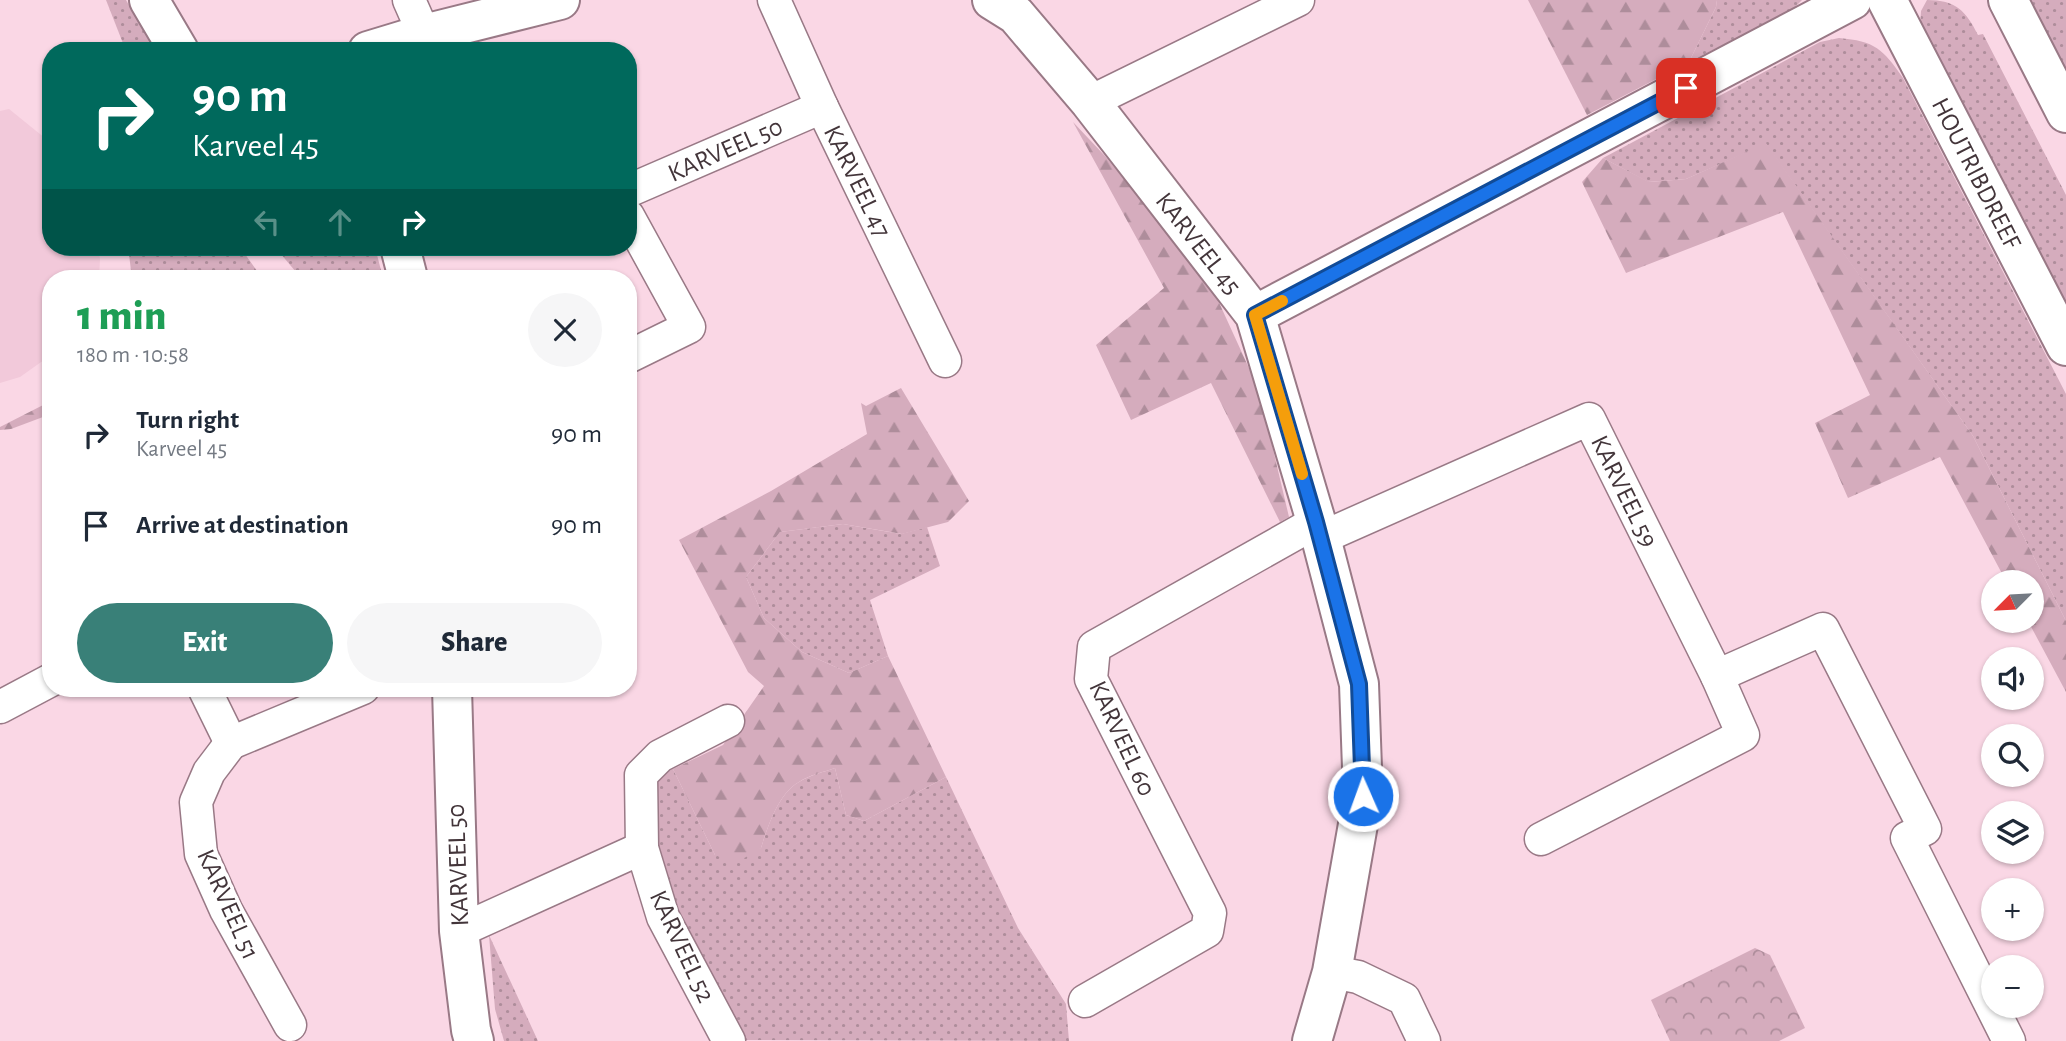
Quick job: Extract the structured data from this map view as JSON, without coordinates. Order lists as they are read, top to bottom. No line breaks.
{"streets":{"street":["KARVEEL 50","HOUTRIBDREEF","KARVEEL 47","KARVEEL 45","KARVEEL 59","KARVEEL 60","KARVEEL 51","KARVEEL 52"]},"crossings":[["KARVEEL 50","KARVEEL 47"],["KARVEEL 59","KARVEEL 60"]],"north":"bottom left","page":{"turn":["90 m","Karveel 45"],"heading":["1 min","180 m · 10:58"],"list":[{"name":"Turn right","note":"Karveel 45","value":"90 m"},{"name":"Arrive at destination","value":"90 m"}],"map_buttons":["+","−"],"buttons":["Exit","Share"]}}
